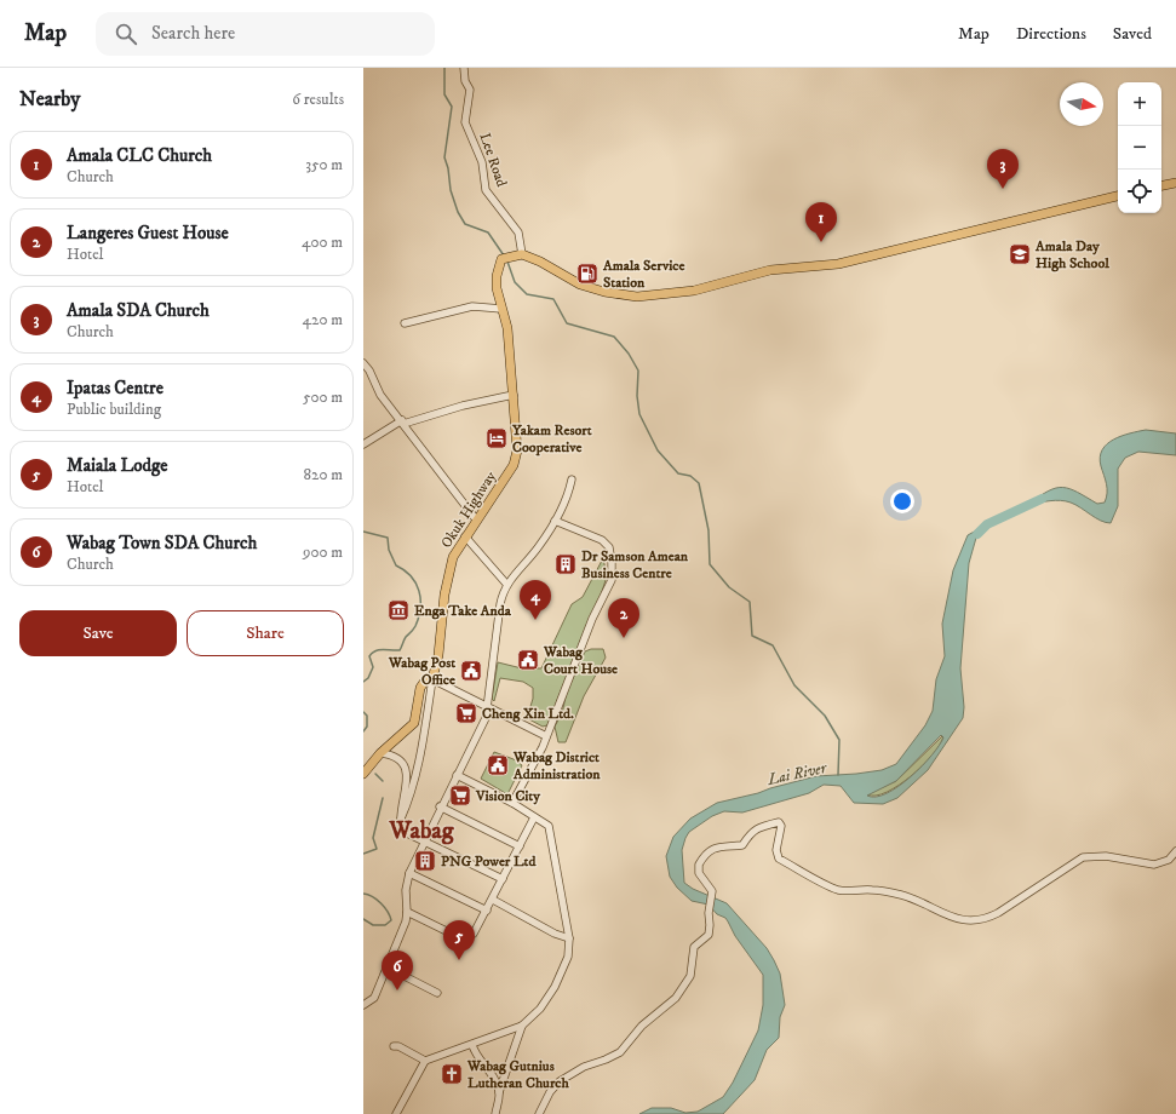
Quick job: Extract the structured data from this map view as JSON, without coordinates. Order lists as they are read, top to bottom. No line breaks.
{"streets":{"main road":["Okuk Highway"],"street":["Lee Road"]},"crossings":[["Lee Road","Okuk Highway"]],"districts":["Wabag"],"water":["Lai River"],"places":{"school or university":["Amala Day High School"],"fuel station":["Amala Service Station"],"hotel":["Yakam Resort Cooperative"],"building":["Dr Samson Amean Business Centre","PNG Power Ltd"],"museum":["Enga Take Anda"],"public building":["Wabag Court House","Wabag Post Office","Wabag District Administration"],"supermarket":["Cheng Xin Ltd.","Vision City"],"church":["Wabag Gutnius Lutheran Church"]},"north":"right","page":{"header":"Map","search":"Search here","nav":["Map","Directions","Saved"],"heading":["Nearby","6 results"],"map_buttons":["+","−"],"list":[{"mark":"1","name":"Amala CLC Church","note":"Church","value":"350 m"},{"mark":"2","name":"Langeres Guest House","note":"Hotel","value":"400 m"},{"mark":"3","name":"Amala SDA Church","note":"Church","value":"420 m"},{"mark":"4","name":"Ipatas Centre","note":"Public building","value":"500 m"},{"mark":"5","name":"Maiala Lodge","note":"Hotel","value":"820 m"},{"mark":"6","name":"Wabag Town SDA Church","note":"Church","value":"900 m"}],"pins":["3","1","4","2","5","6"],"buttons":["Save","Share"]}}
